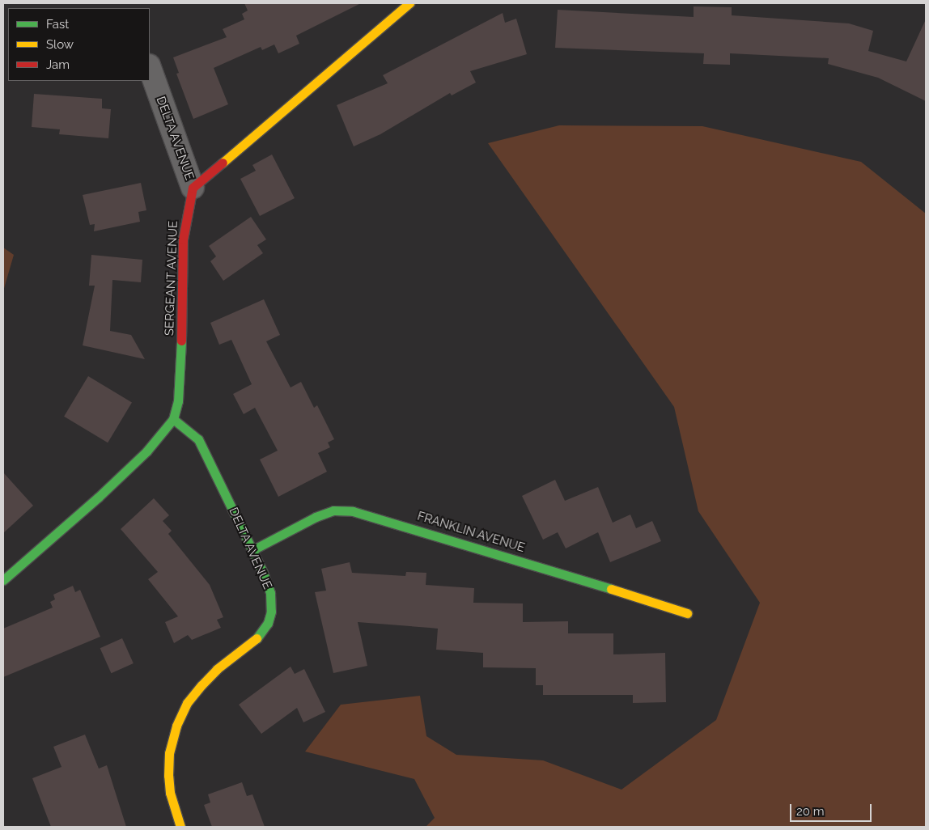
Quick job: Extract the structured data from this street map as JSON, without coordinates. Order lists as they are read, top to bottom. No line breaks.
{"streets":{"street":["DELTA AVENUE","SERGEANT AVENUE","FRANKLIN AVENUE"]},"crossings":[["DELTA AVENUE","SERGEANT AVENUE"],["DELTA AVENUE","FRANKLIN AVENUE"]],"legend":["Fast","Slow","Jam"],"scale_bar":"20 m"}
